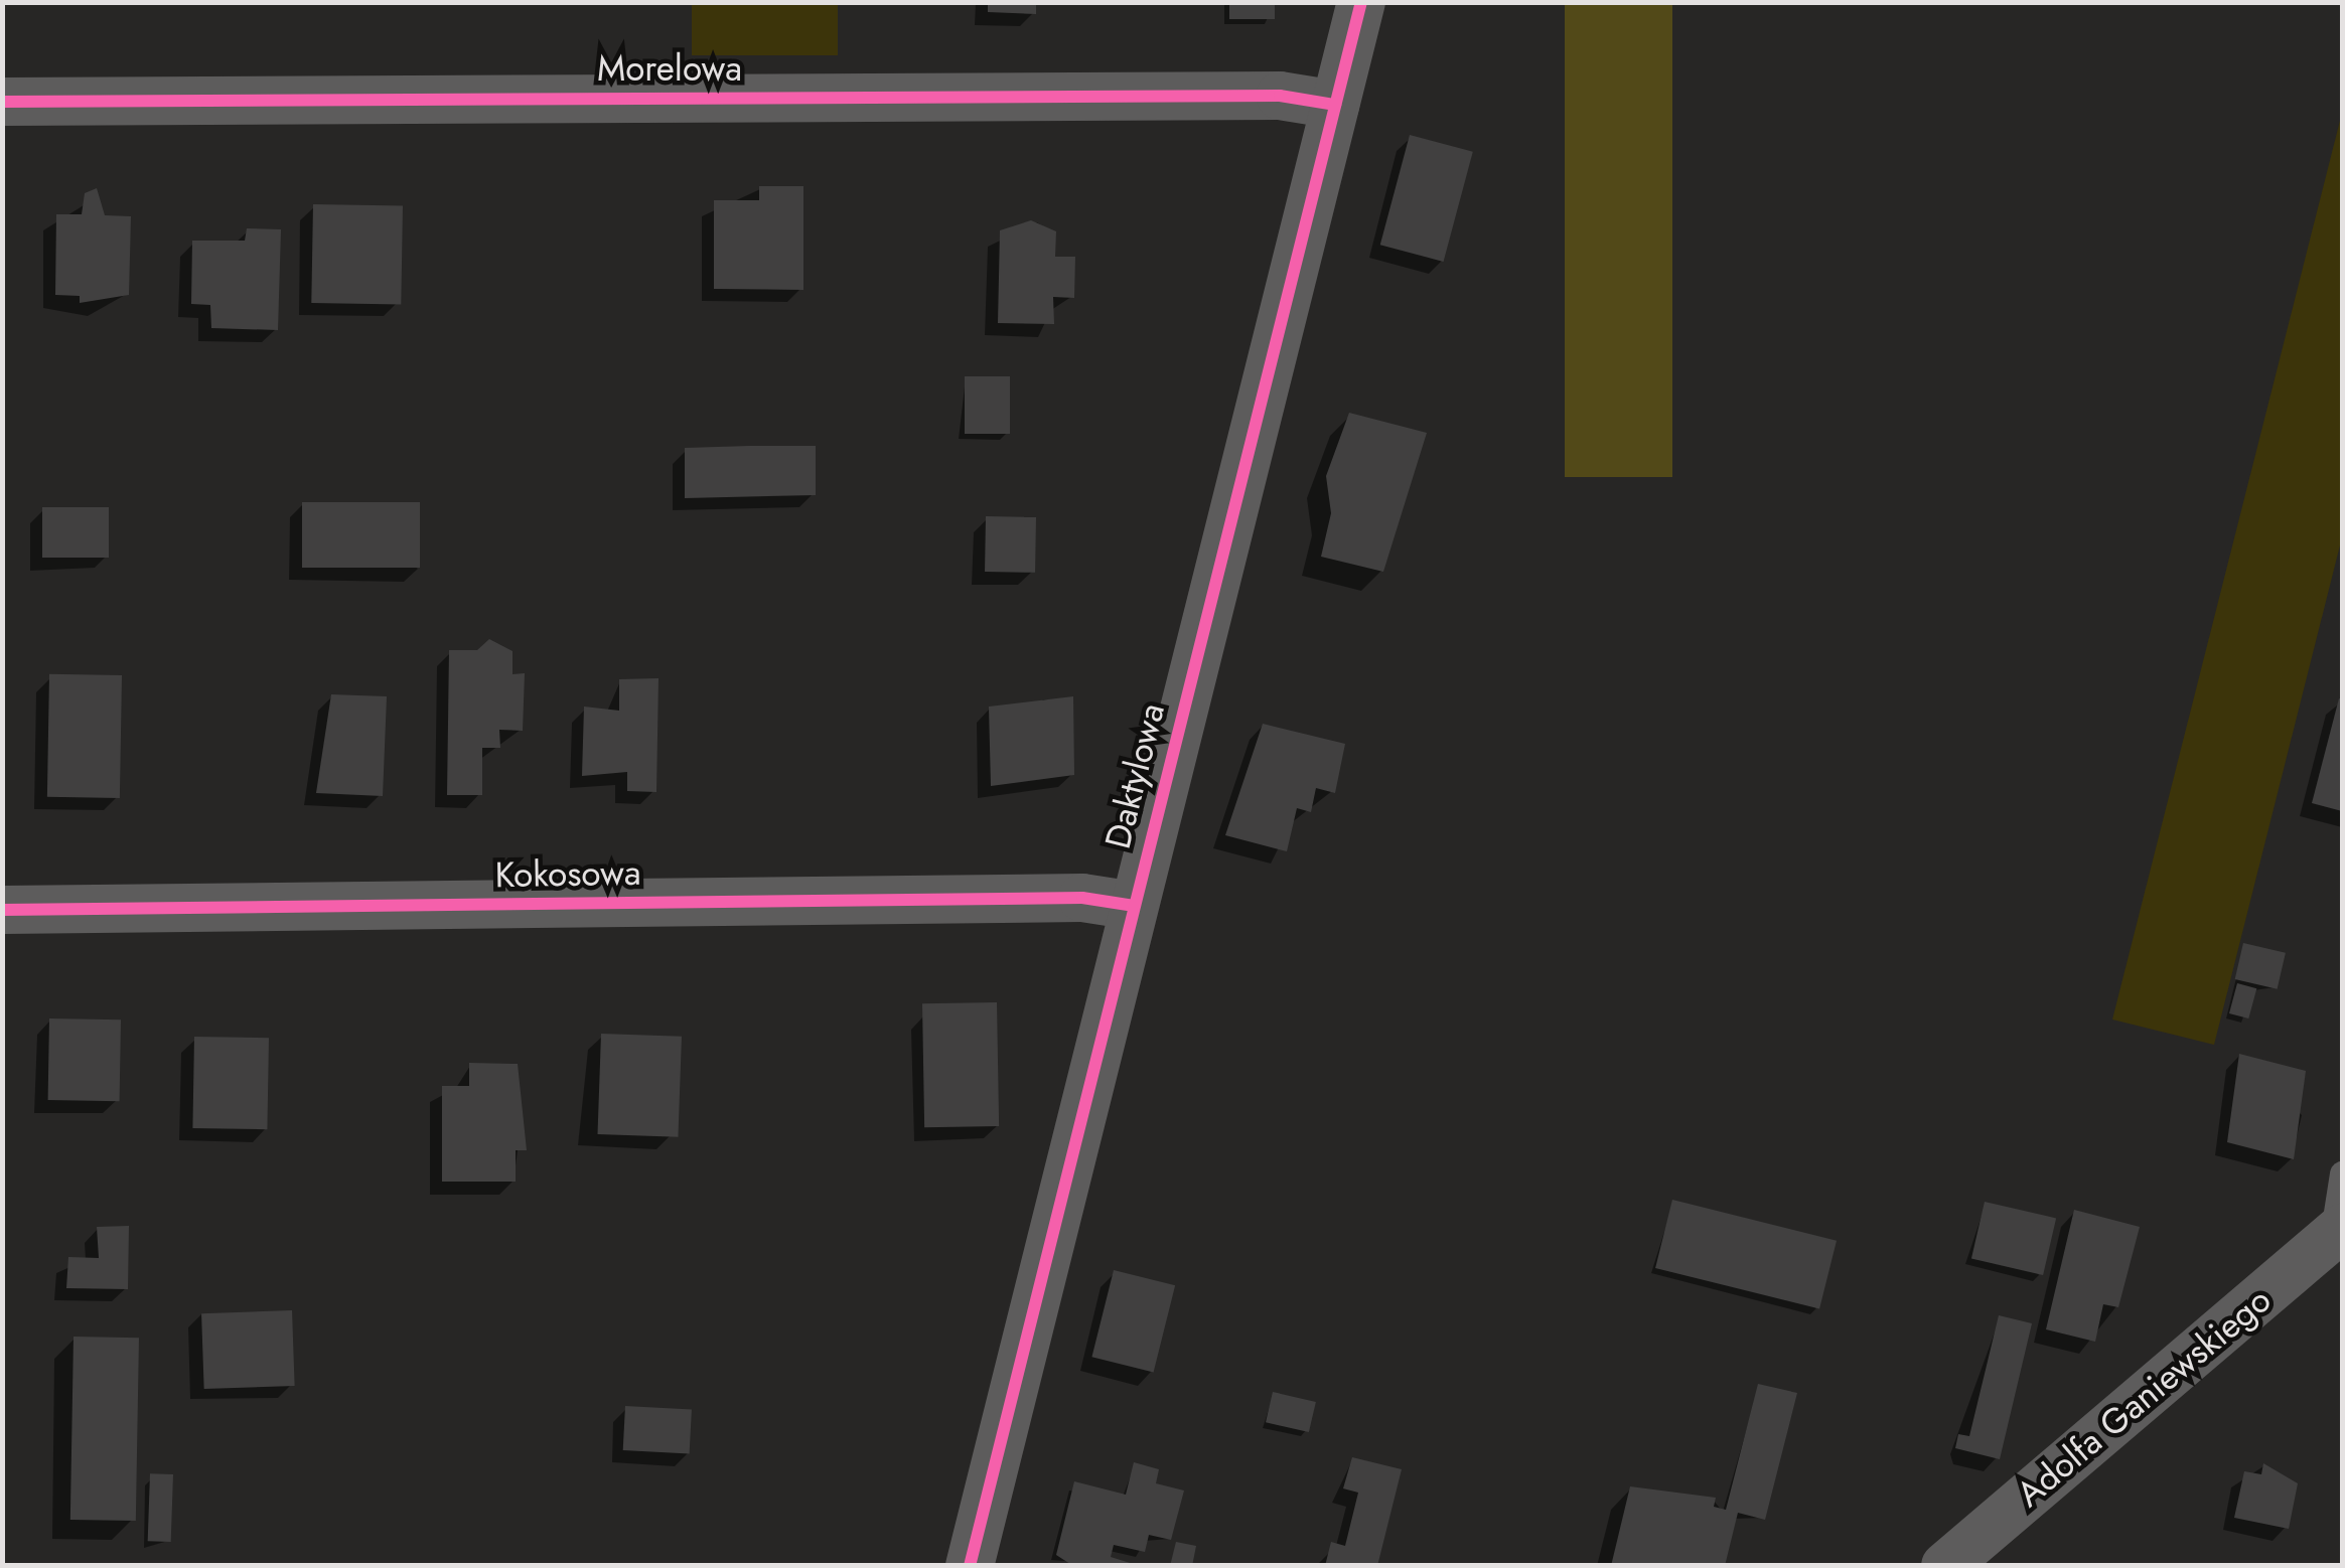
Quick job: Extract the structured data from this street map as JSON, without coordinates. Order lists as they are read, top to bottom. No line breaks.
{"streets":{"street":["Morelowa","Daktylowa","Kokosowa","Adolfa Ganiewskiego"]},"crossings":[["Morelowa","Daktylowa"],["Daktylowa","Kokosowa"]]}
